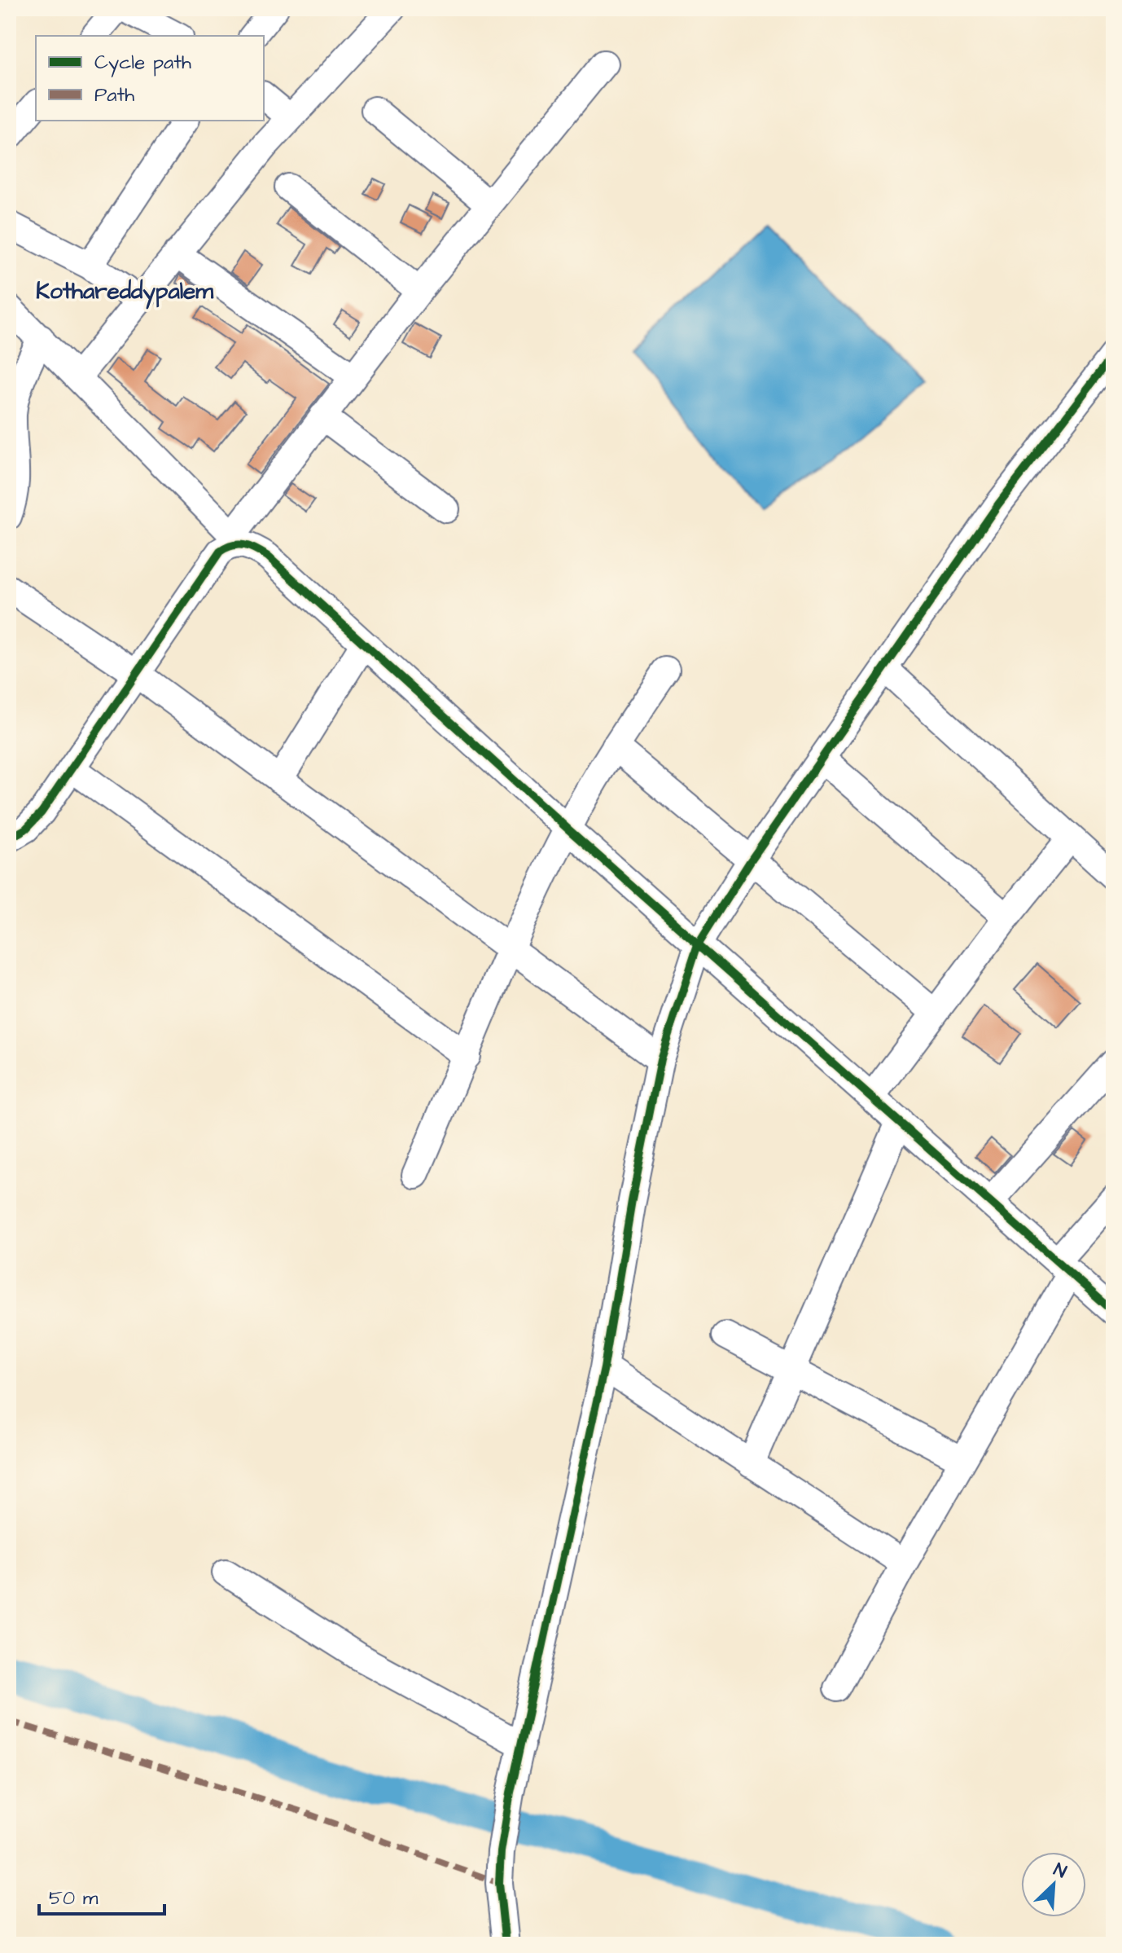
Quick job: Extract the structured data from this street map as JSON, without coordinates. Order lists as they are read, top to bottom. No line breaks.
{"districts":["Kothareddypalem"],"legend":["Cycle path","Path"],"scale_bar":"50 m","north":"top right"}
